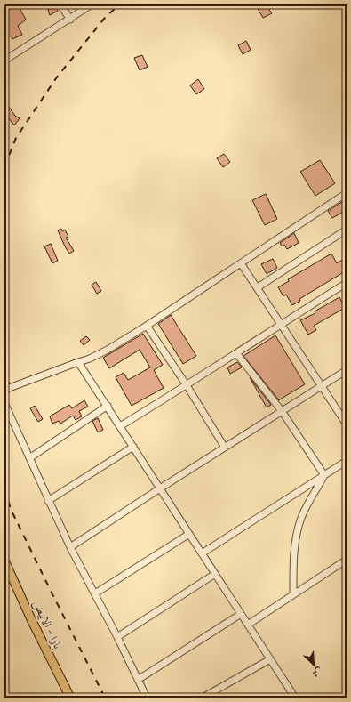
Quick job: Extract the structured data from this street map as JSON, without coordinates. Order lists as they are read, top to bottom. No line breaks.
{"streets":{"main road":["بارا - الابيض"]},"north":"bottom right"}
